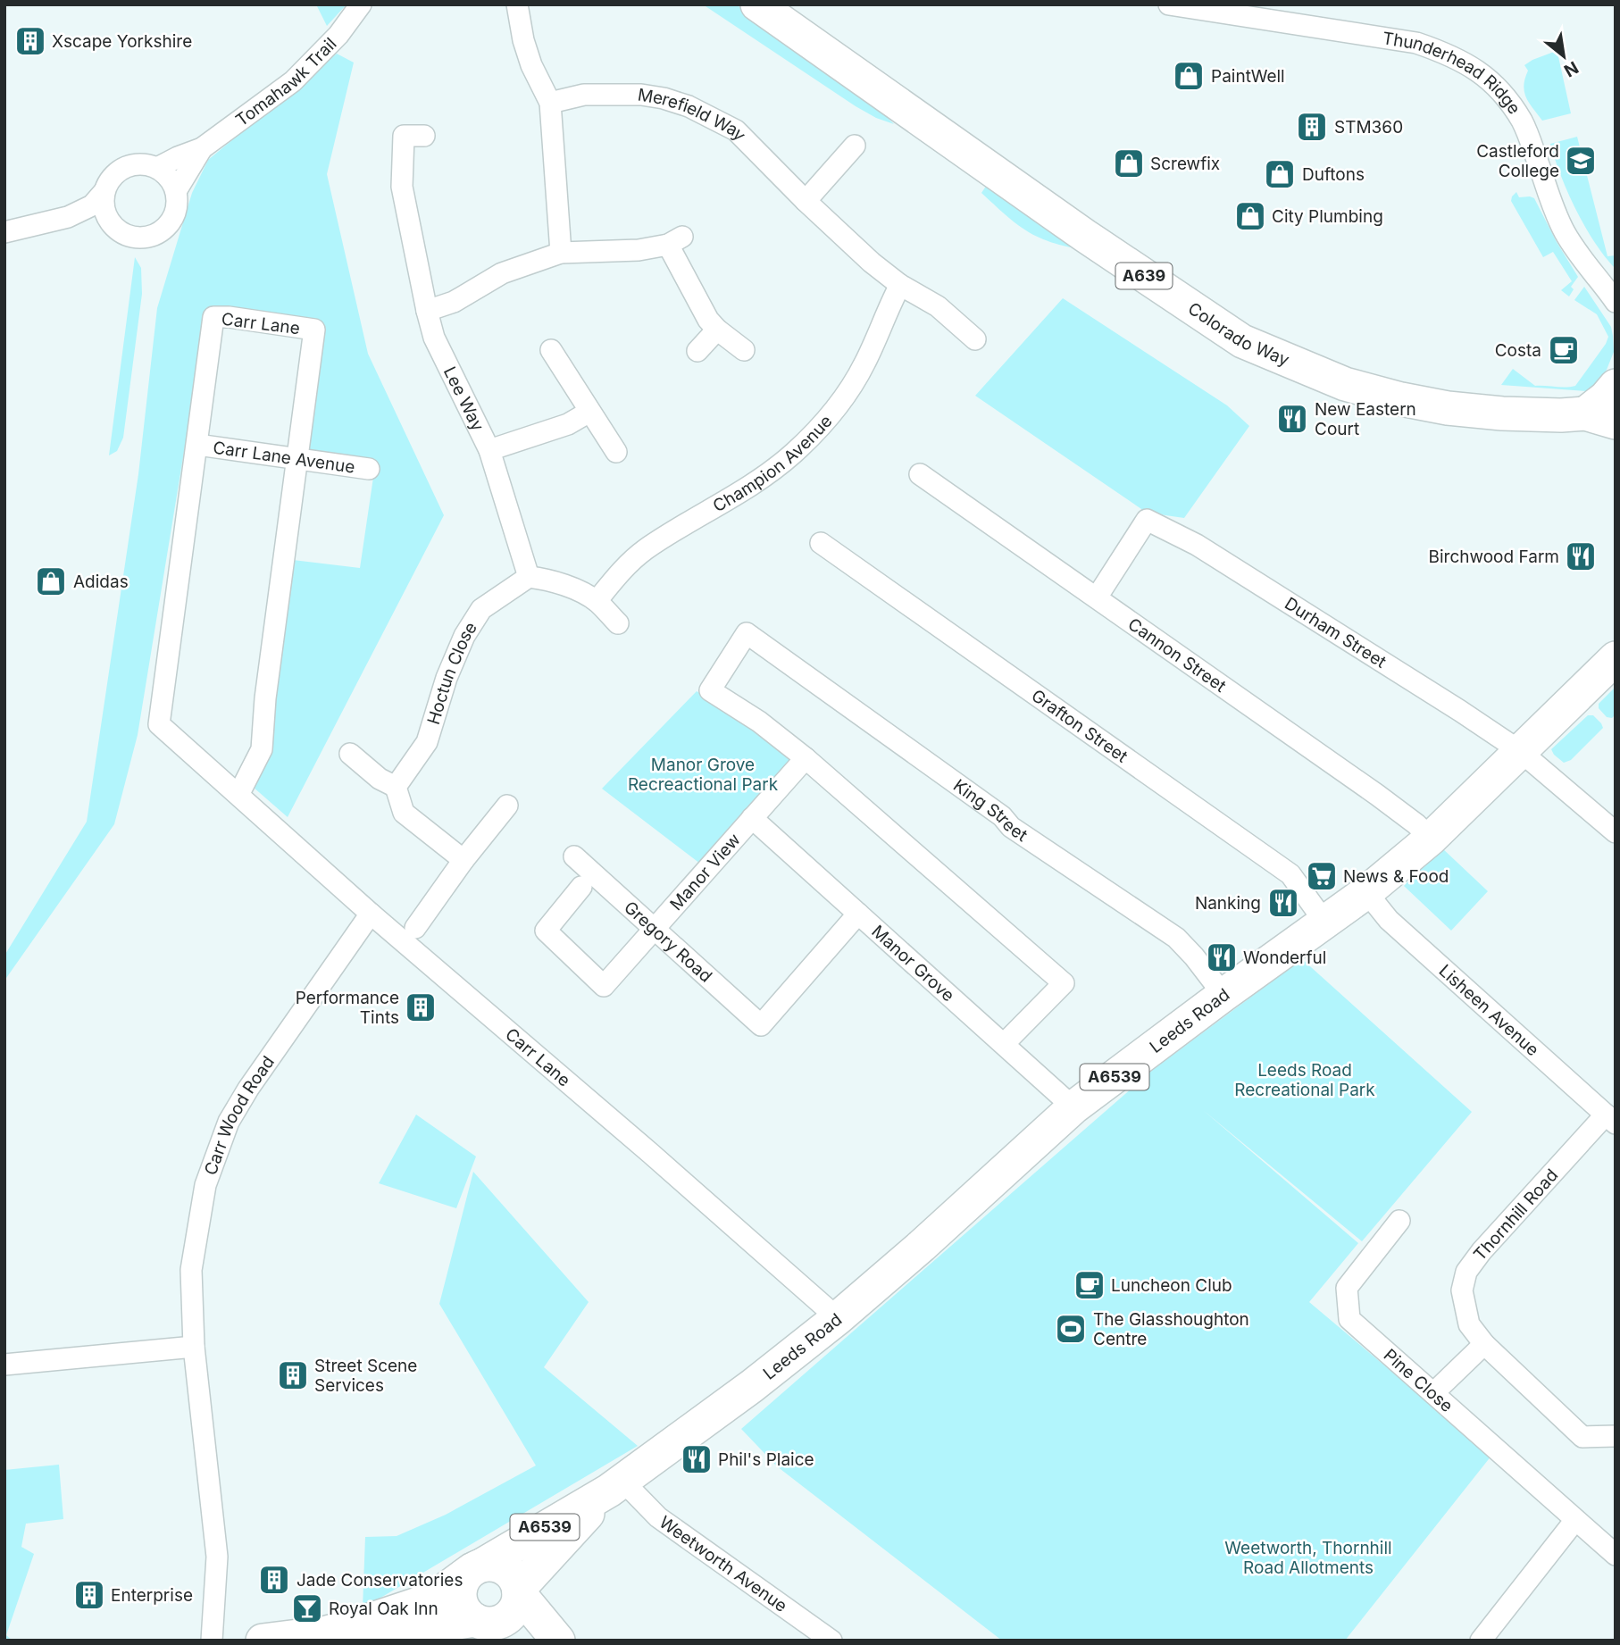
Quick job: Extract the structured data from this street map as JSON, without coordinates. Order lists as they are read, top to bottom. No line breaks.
{"streets":{"main road":["A639","Colorado Way","Leeds Road","A6539"],"street":["Thunderhead Ridge","Tomahawk Trail","Merefield Way","Carr Lane","Lee Way","Carr Lane Avenue","Champion Avenue","Durham Street","Cannon Street","Hoctun Close","Grafton Street","King Street","Manor View","Gregory Road","Manor Grove","Lisheen Avenue","Carr Wood Road","Thornhill Road","Pine Close","Weetworth Avenue"]},"crossings":[["Merefield Way","Champion Avenue"],["Carr Lane","Carr Lane Avenue"],["Carr Lane","Leeds Road"],["Carr Lane","Carr Wood Road"],["Lee Way","Hoctun Close"],["Durham Street","Cannon Street"],["Durham Street","Leeds Road"],["Cannon Street","Leeds Road"],["Grafton Street","Leeds Road"],["King Street","Manor View"],["King Street","Leeds Road"],["Manor View","Gregory Road"],["Manor View","Manor Grove"],["Gregory Road","Manor Grove"],["Manor Grove","Leeds Road"],["Lisheen Avenue","Leeds Road"],["Lisheen Avenue","Thornhill Road"],["Leeds Road","Weetworth Avenue"]],"parks":["Manor Grove Recreactional Park","Leeds Road Recreational Park","Weetworth, Thornhill Road Allotments"],"places":{"building":["Xscape Yorkshire","STM360","Performance Tints","Street Scene Services","Jade Conservatories","Enterprise"],"shop":["PaintWell","Screwfix","Duftons","City Plumbing","Adidas"],"school or university":["Castleford College"],"cafe":["Costa","Luncheon Club"],"restaurant":["New Eastern Court","Birchwood Farm","Nanking","Wonderful","Phil's Plaice"],"supermarket":["News & Food"],"sports":["The Glasshoughton Centre"],"bar":["Royal Oak Inn"]},"north":"bottom right"}
